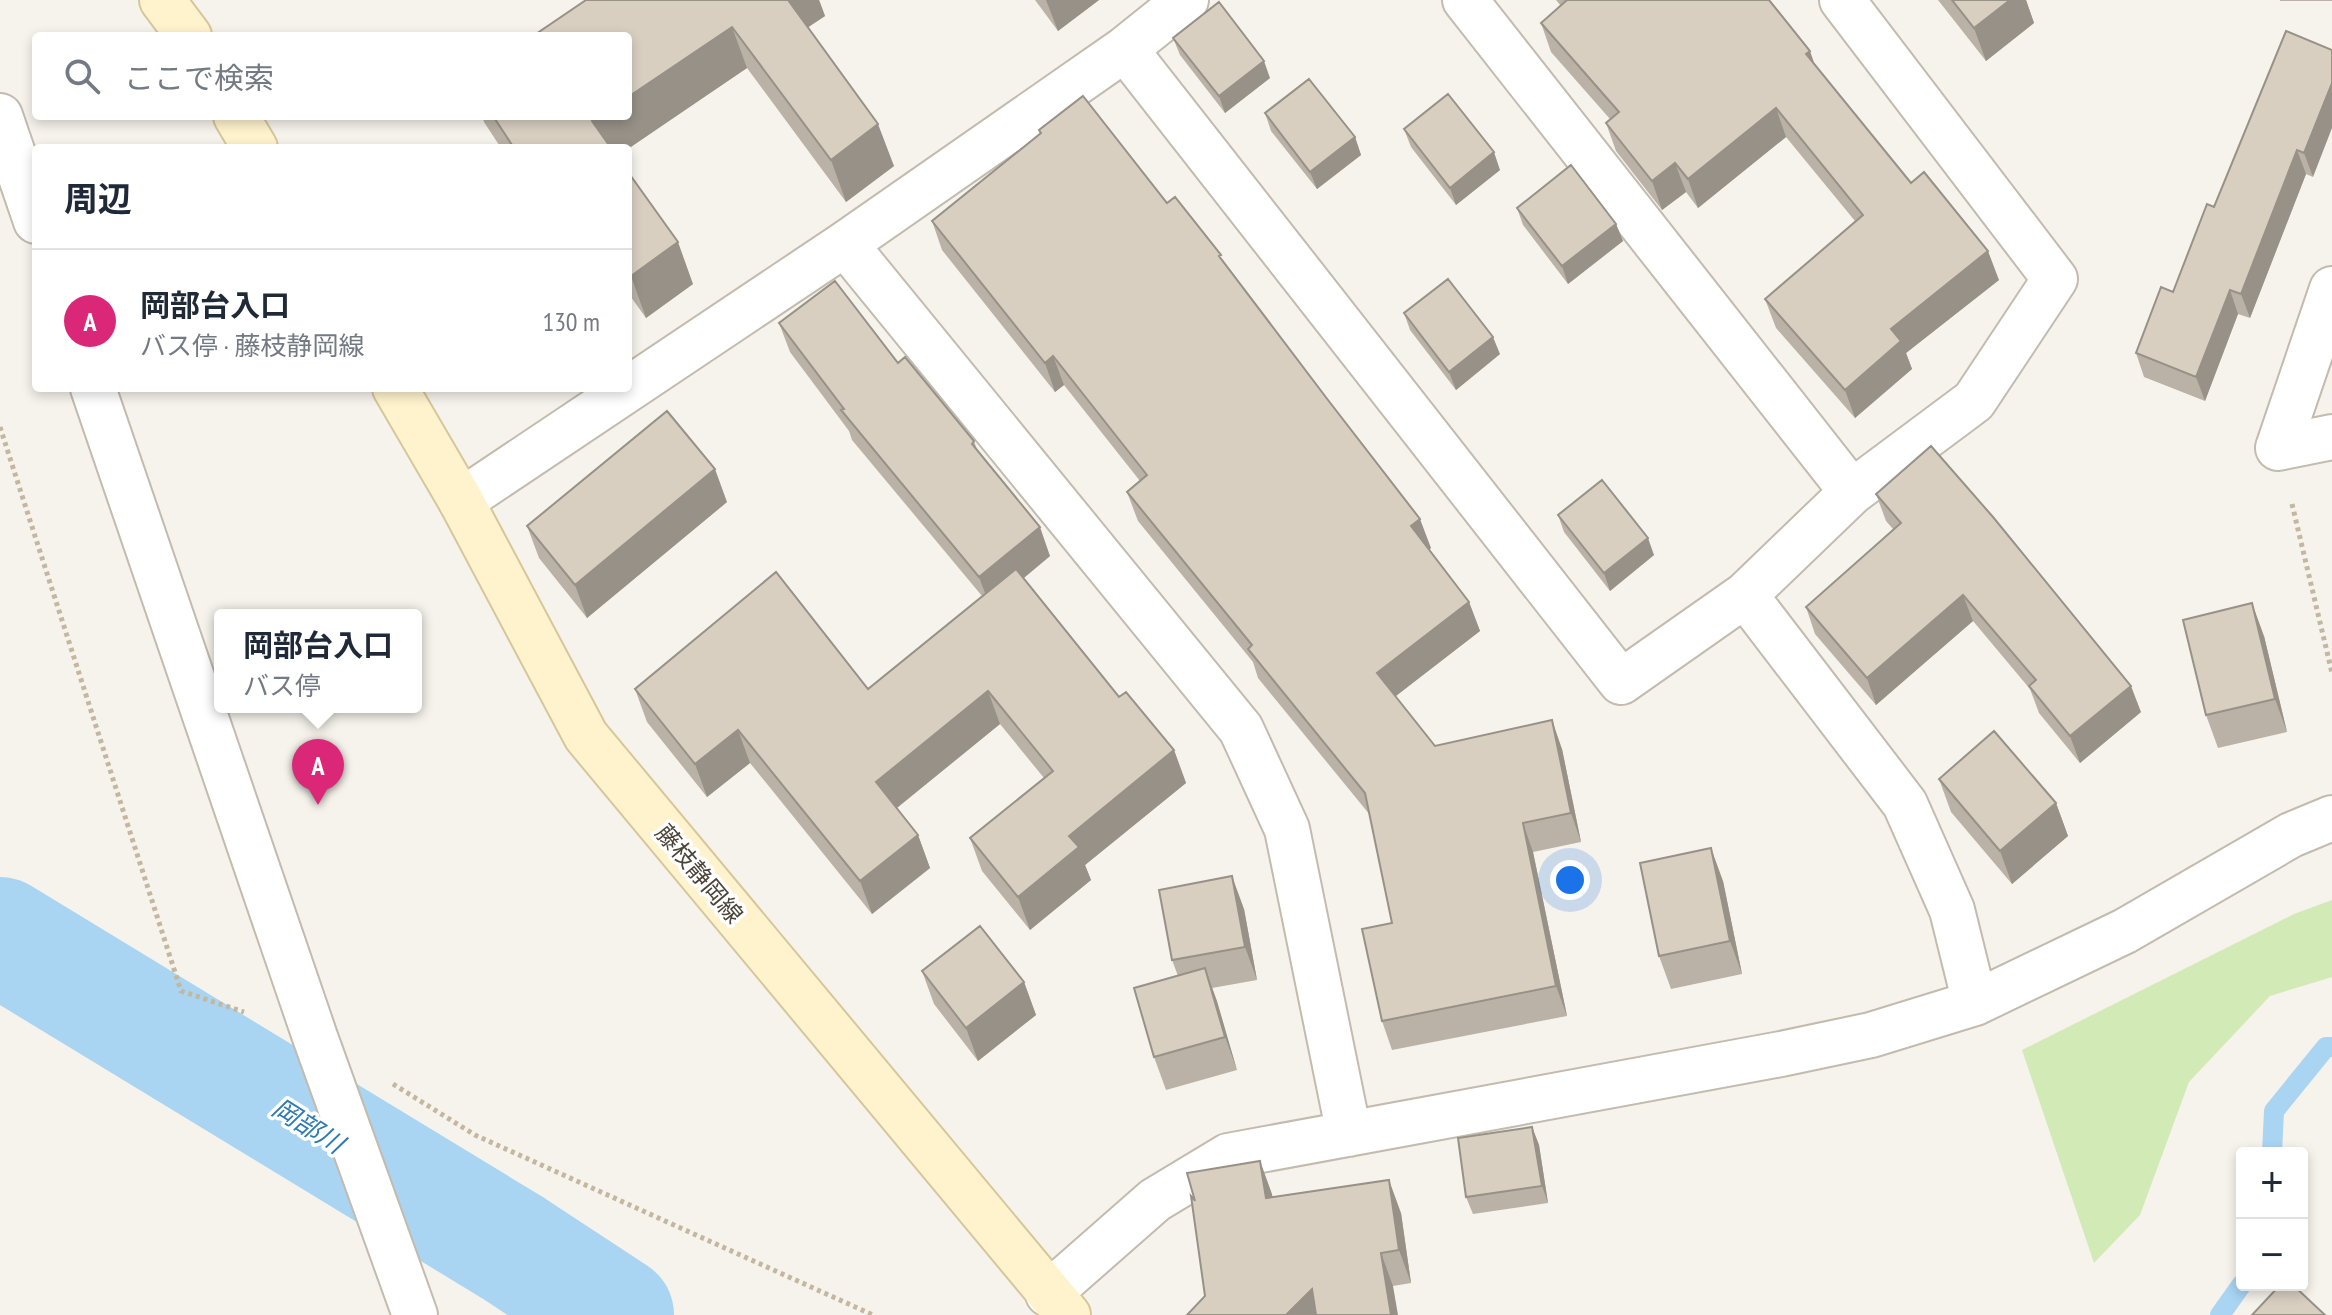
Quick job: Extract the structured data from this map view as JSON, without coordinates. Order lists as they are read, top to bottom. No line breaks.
{"streets":{"main road":["藤枝静岡線"]},"water":["岡部川"],"page":{"search":"ここで検索","heading":"周辺","list":[{"mark":"A","name":"岡部台入口","note":"バス停 · 藤枝静岡線","value":"130 m"}],"popup":["岡部台入口","バス停"],"pins":"A","map_buttons":["+","−"]}}
